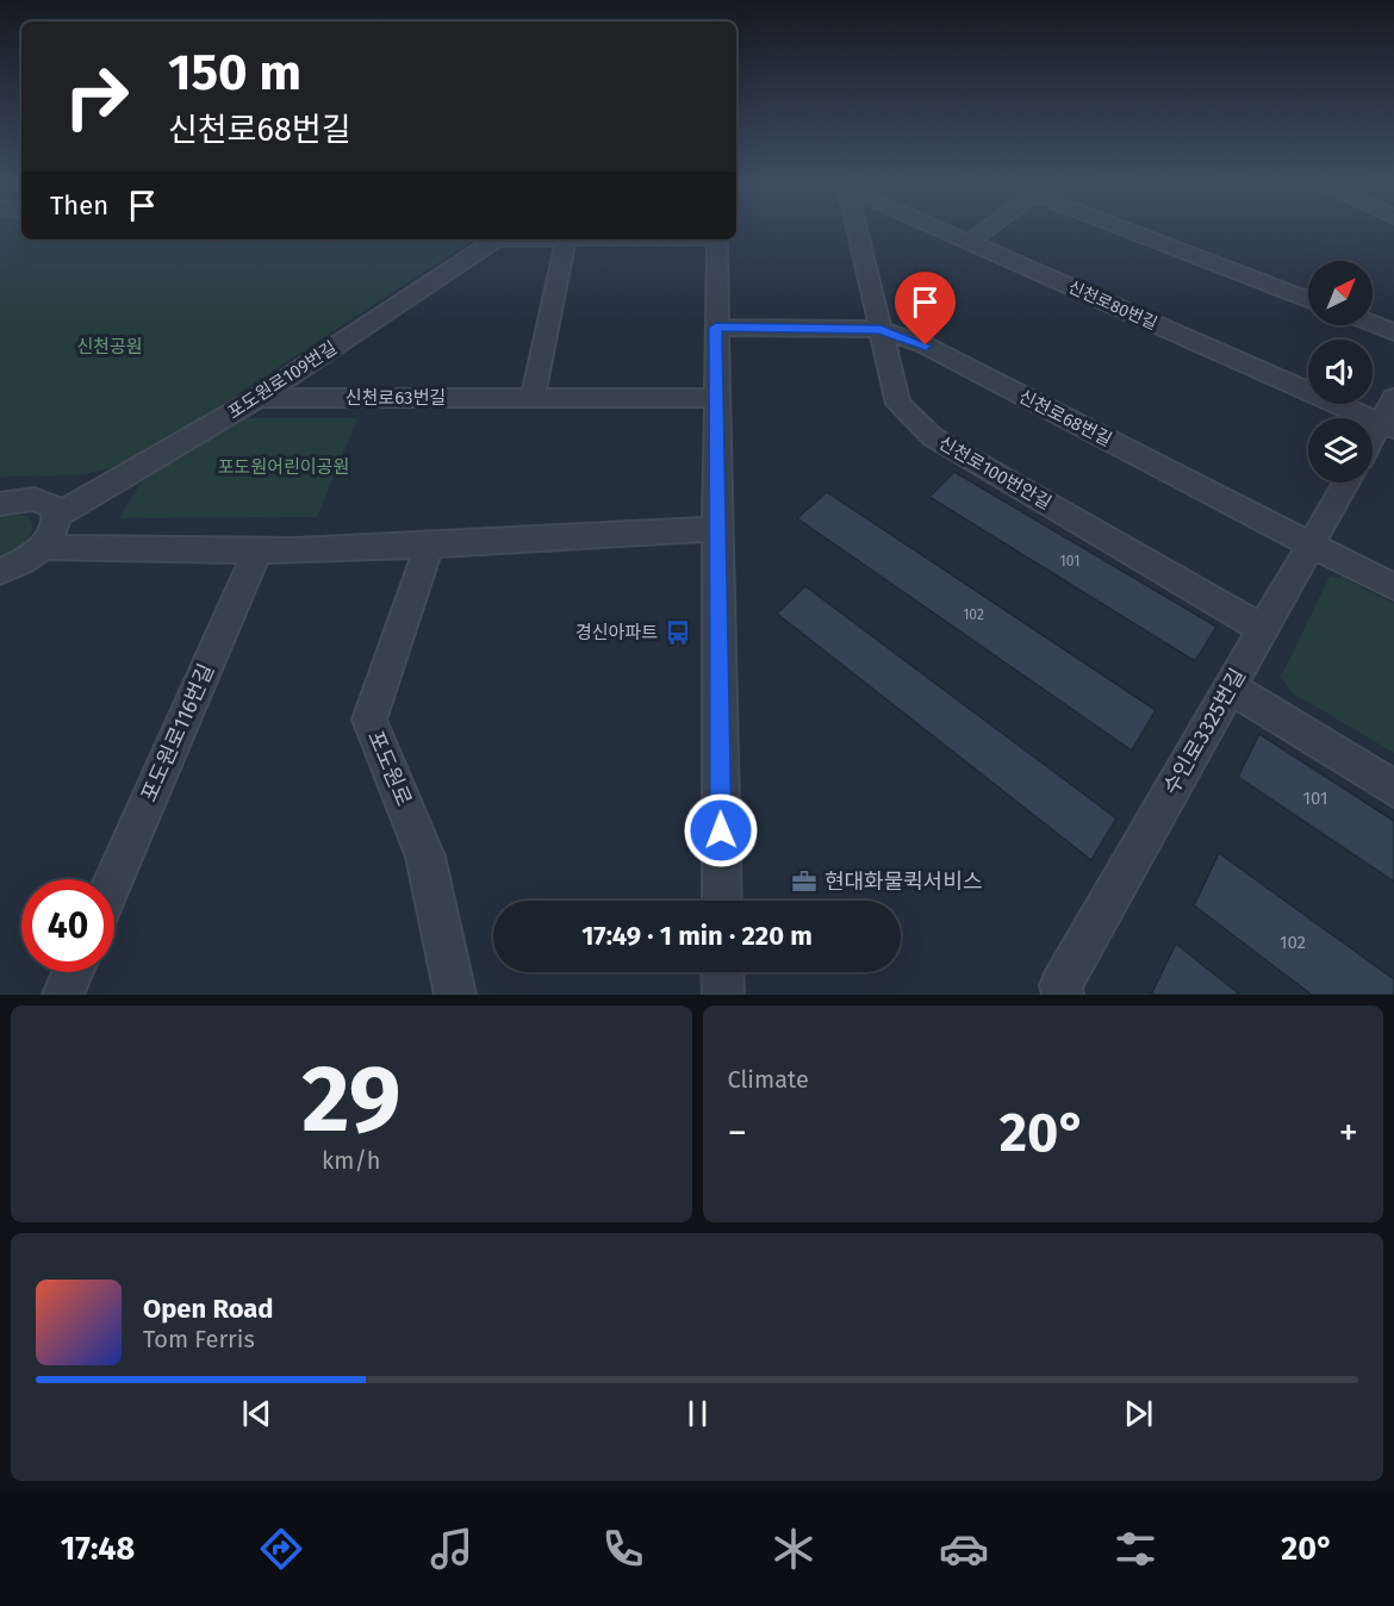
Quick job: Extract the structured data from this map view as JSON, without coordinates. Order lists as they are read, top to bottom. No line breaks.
{"streets":{"street":["신천로80번길","포도원로109번길","신천로63번길","신천로68번길","신천로100번안길","수인로3325번길","포도원로116번길","포도원로"]},"crossings":[["포도원로109번길","신천로63번길"],["신천로68번길","신천로100번안길"],["신천로68번길","수인로3325번길"],["신천로100번안길","수인로3325번길"]],"parks":["신천공원","포도원어린이공원"],"places":{"bus stop":["경신아파트"],"office":["현대화물퀵서비스"]},"house_numbers":["101","102","101","102"],"north":"top right","page":{"turn":["150 m","신천로68번길"],"then":"Then","limit":"40","trip":"17:49 · 1 min · 220 m","tile":[["29","km/h"],"Climate"],"heat":["−","20°","+"],"song":["Open Road","Tom Ferris"],"tabs":["17:48","20°"]}}
